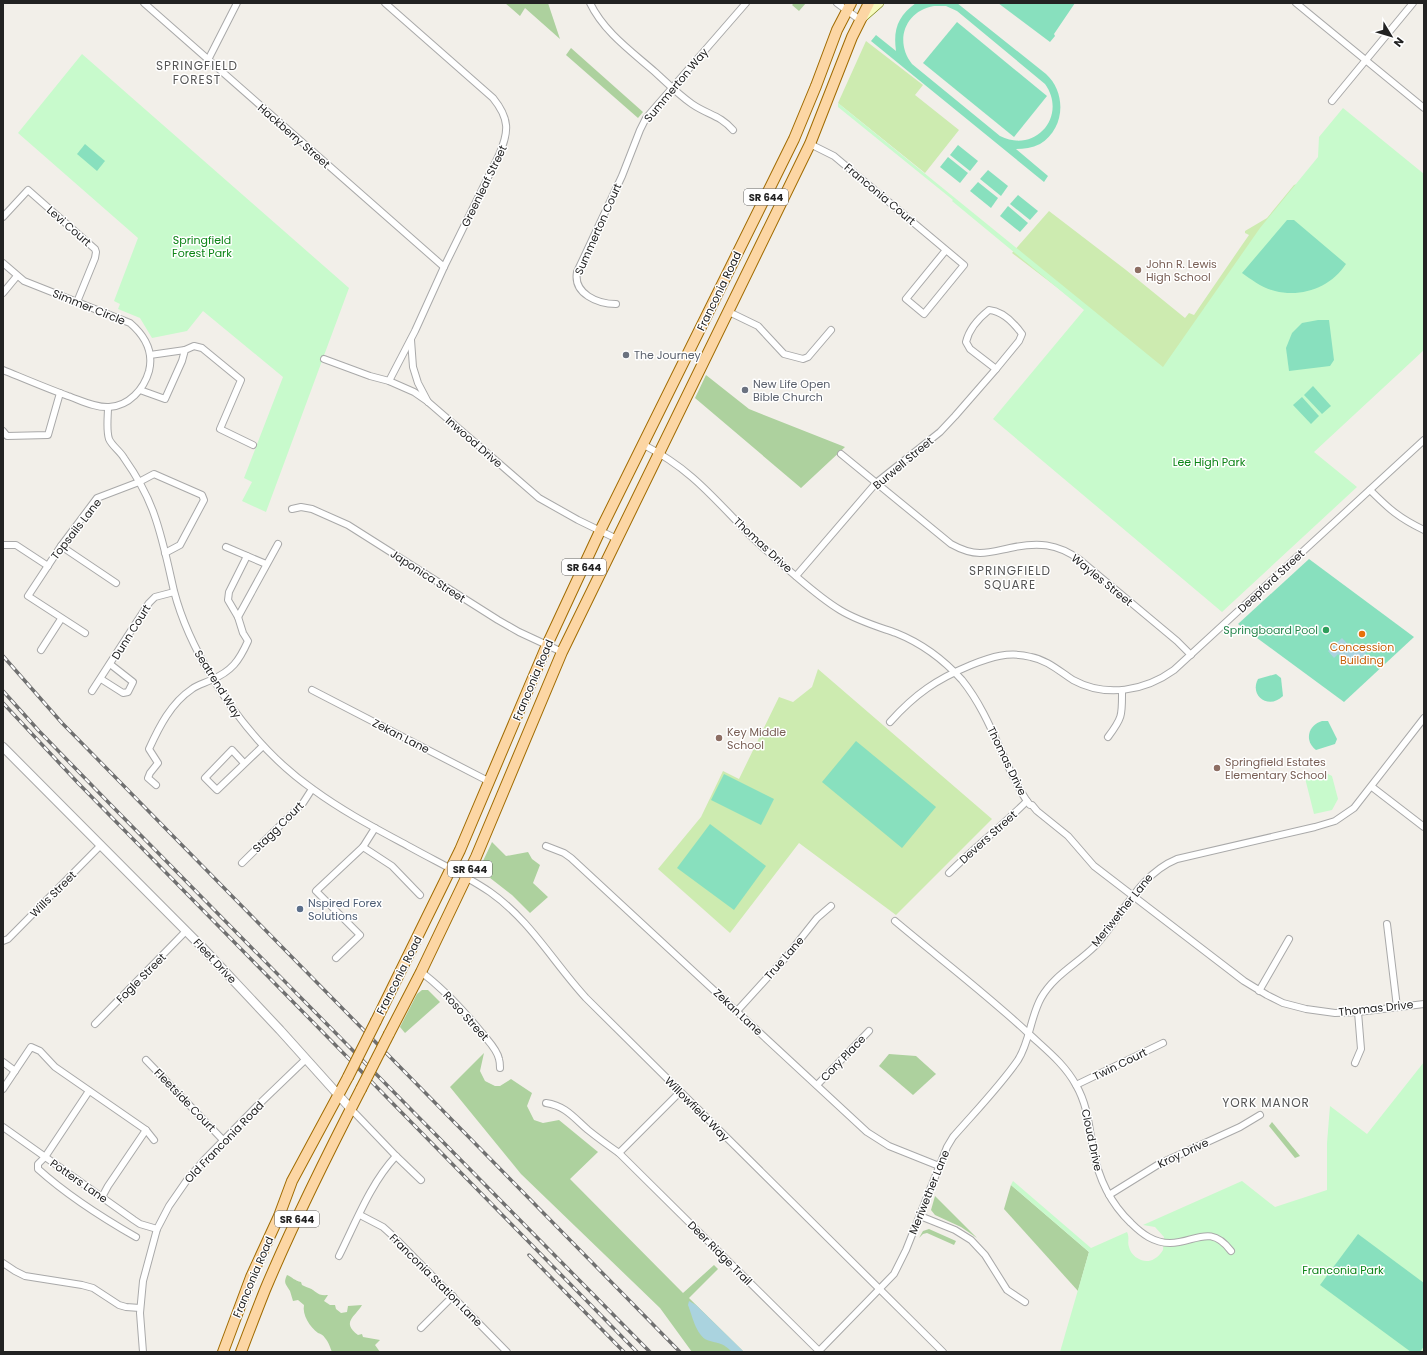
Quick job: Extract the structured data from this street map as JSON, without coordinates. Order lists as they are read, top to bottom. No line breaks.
{"streets":{"main road":["SR 644","Franconia Road"],"street":["Summerton Way","Hackberry Street","Greenleaf Street","Franconia Court","Levi Court","Summerton Court","Simmer Circle","Inwood Drive","Burwell Street","Topsails Lane","Thomas Drive","Japonica Street","Wayles Street","Deepford Street","Dunn Court","Seatrend Way","Zekan Lane","Stagg Court","Devers Street","Wills Street","Meriwether Lane","True Lane","Fleet Drive","Fogle Street","Roso Street","Cory Place","Twin Court","Fleetside Court","Willowfield Way","Cloud Drive","Old Franconia Road","Kroy Drive","Potters Lane","Deer Ridge Trail","Franconia Station Lane"]},"crossings":[["Summerton Way","Summerton Court"],["Hackberry Street","Greenleaf Street"],["Greenleaf Street","Inwood Drive"],["Franconia Court","Franconia Road"],["Levi Court","Simmer Circle"],["Franconia Road","Inwood Drive"],["Franconia Road","Thomas Drive"],["Franconia Road","Japonica Street"],["Franconia Road","Seatrend Way"],["Franconia Road","Zekan Lane"],["Franconia Road","Fleet Drive"],["Franconia Road","Roso Street"],["Franconia Road","Willowfield Way"],["Simmer Circle","Seatrend Way"],["Burwell Street","Thomas Drive"],["Burwell Street","Wayles Street"],["Topsails Lane","Seatrend Way"],["Thomas Drive","Deepford Street"],["Thomas Drive","Devers Street"],["Thomas Drive","Meriwether Lane"],["Wayles Street","Deepford Street"],["Dunn Court","Seatrend Way"],["Seatrend Way","Stagg Court"],["Seatrend Way","Willowfield Way"],["Zekan Lane","Meriwether Lane"],["Zekan Lane","True Lane"],["Zekan Lane","Cory Place"],["Wills Street","Fleet Drive"],["Meriwether Lane","Willowfield Way"],["Meriwether Lane","Cloud Drive"],["Meriwether Lane","Deer Ridge Trail"],["Fleet Drive","Fogle Street"],["Fleet Drive","Old Franconia Road"],["Twin Court","Cloud Drive"],["Fleetside Court","Old Franconia Road"],["Cloud Drive","Kroy Drive"],["Old Franconia Road","Potters Lane"]],"districts":["SPRINGFIELD FOREST","SPRINGFIELD SQUARE","YORK MANOR"],"parks":["Springfield Forest Park","Lee High Park","Franconia Park"],"places":["John R. Lewis High School","The Journey","New Life Open Bible Church","Springboard Pool","Concession Building","Key Middle School","Springfield Estates Elementary School","Nspired Forex Solutions"],"north":"bottom right"}
